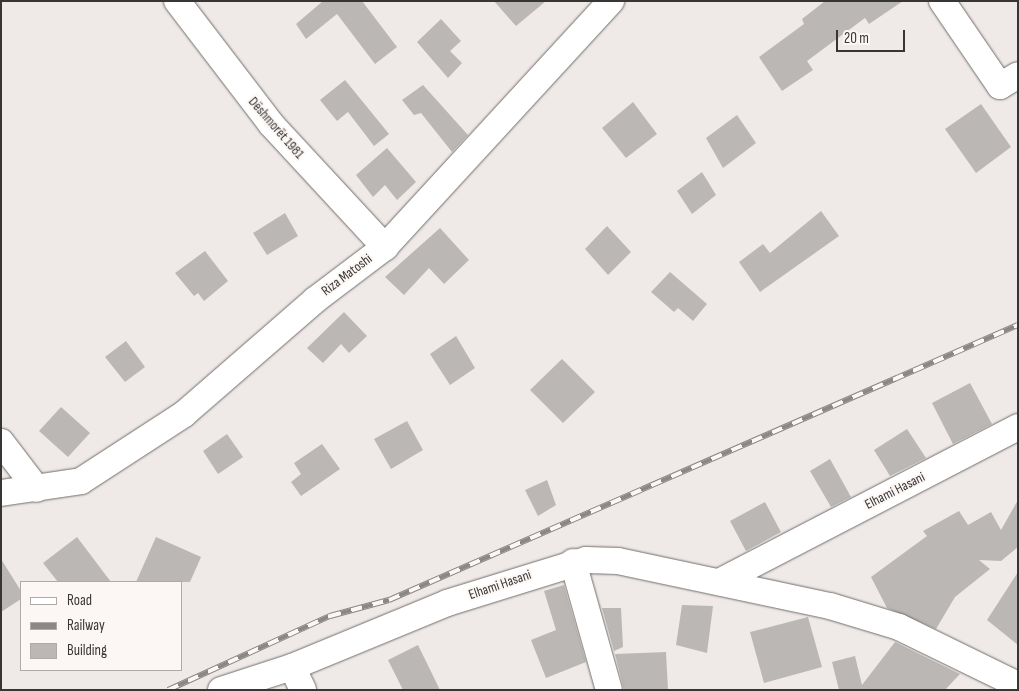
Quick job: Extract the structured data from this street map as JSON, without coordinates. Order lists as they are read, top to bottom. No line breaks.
{"streets":{"street":["Dëshmorët 1981","Riza Matoshi","Elhami Hasani"]},"crossings":[["Dëshmorët 1981","Riza Matoshi"]],"legend":["Road","Railway","Building"],"scale_bar":"20 m"}
